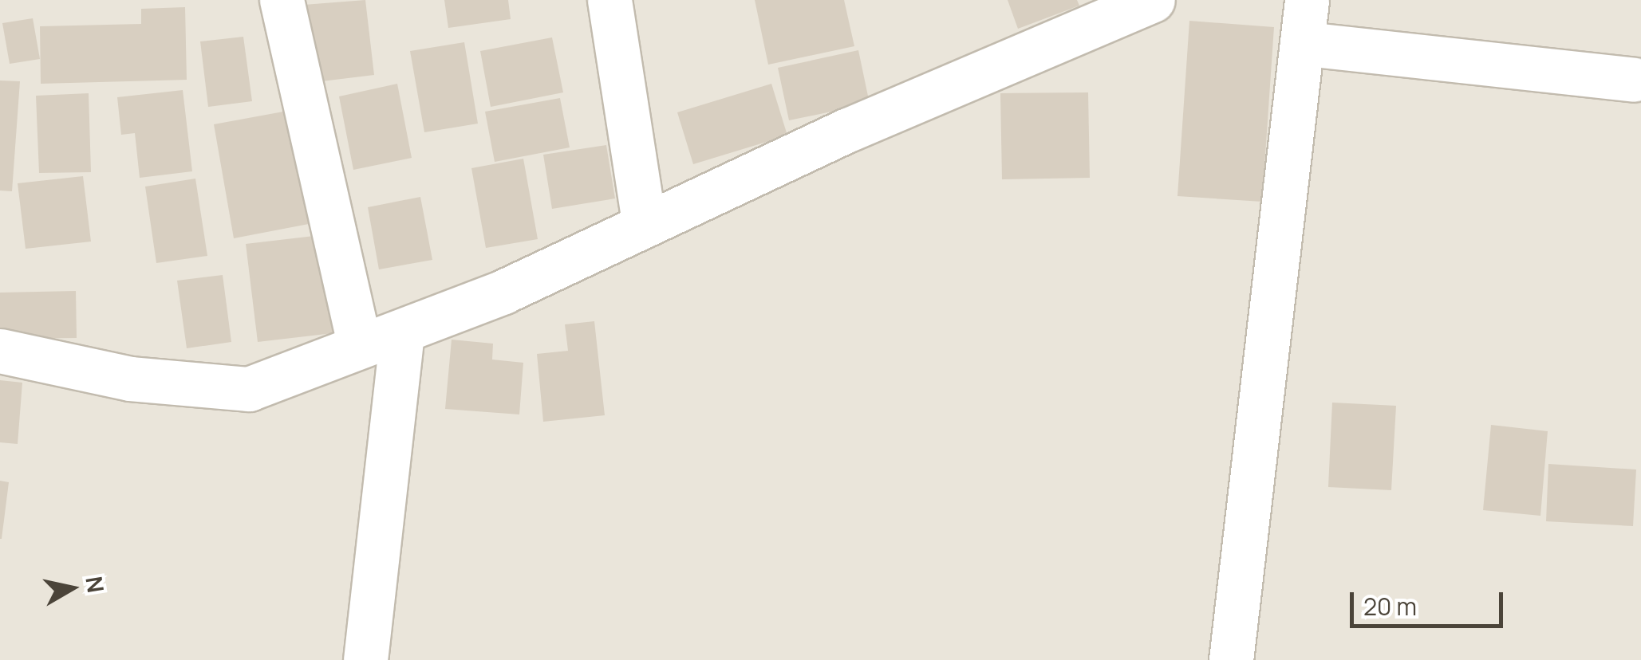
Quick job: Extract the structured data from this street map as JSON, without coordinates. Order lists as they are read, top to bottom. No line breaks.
{"scale_bar":"20 m","north":"right"}
